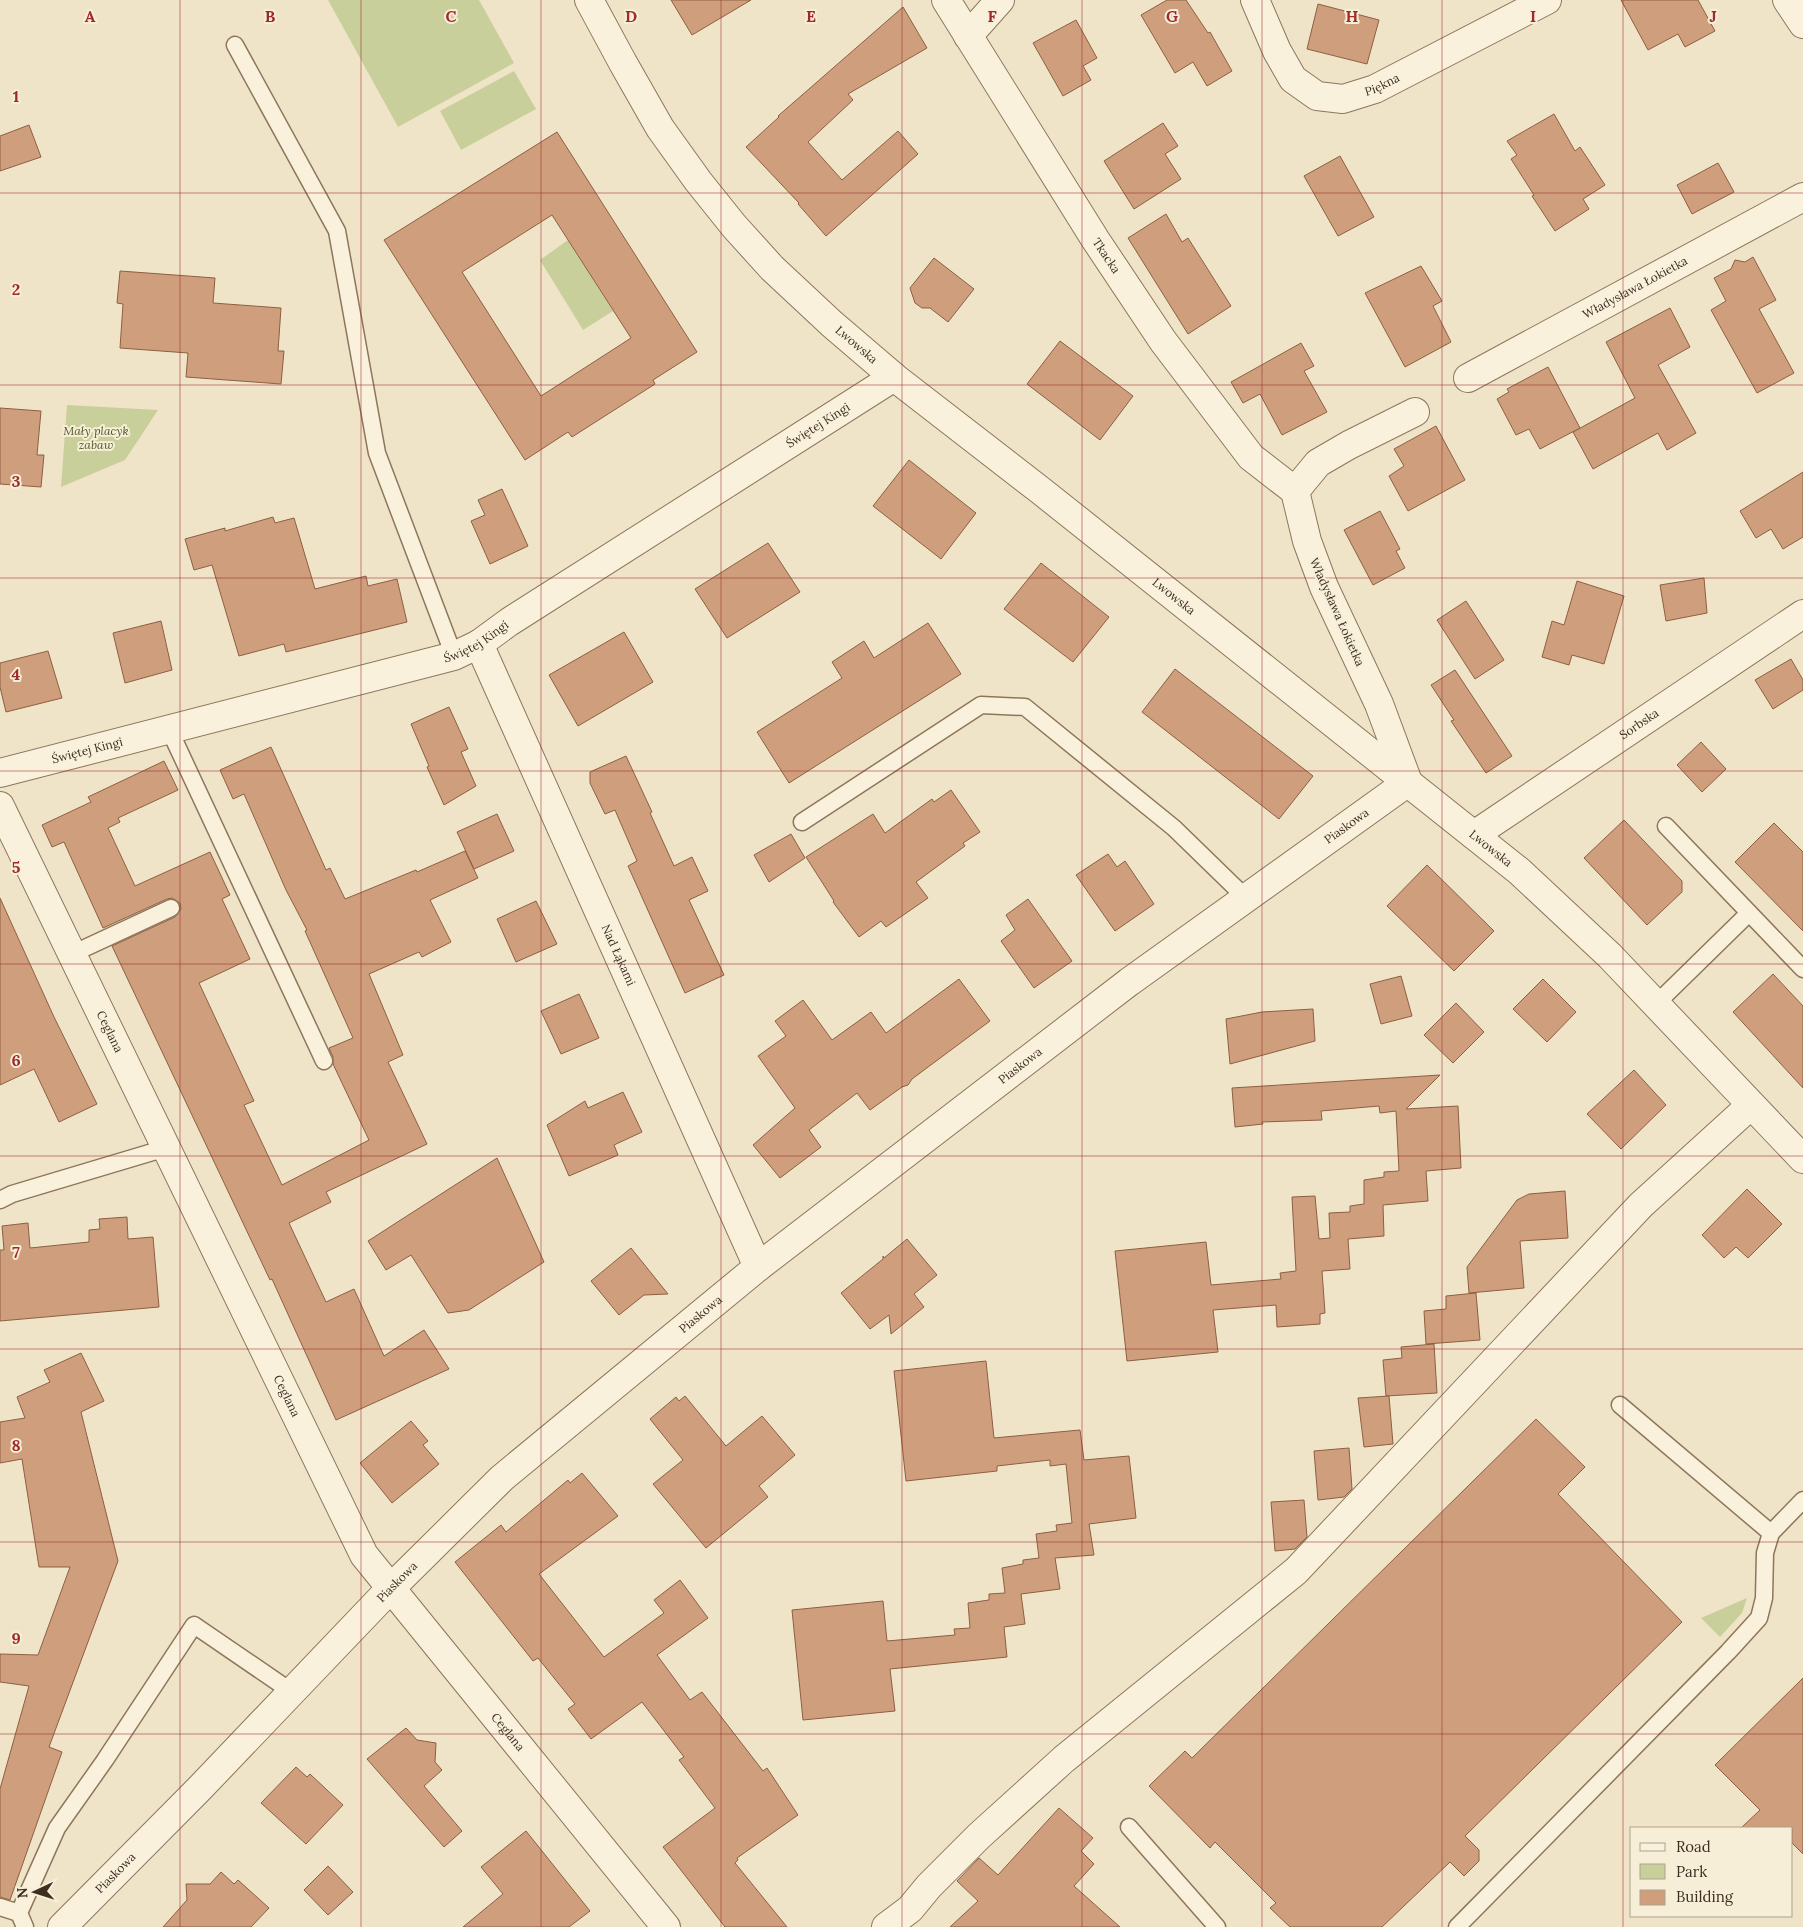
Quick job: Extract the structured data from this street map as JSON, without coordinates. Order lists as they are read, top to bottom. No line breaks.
{"streets":{"street":["Piękna","Tkacka","Władysława Łokietka","Lwowska","Świętej Kingi","Sorbska","Piaskowa","Nad Łąkami","Ceglana"]},"crossings":[["Tkacka","Władysława Łokietka"],["Władysława Łokietka","Lwowska"],["Władysława Łokietka","Piaskowa"],["Lwowska","Świętej Kingi"],["Lwowska","Sorbska"],["Lwowska","Piaskowa"],["Świętej Kingi","Nad Łąkami"],["Piaskowa","Nad Łąkami"],["Piaskowa","Ceglana"]],"parks":["Mały placyk zabaw"],"legend":["Road","Park","Building"],"north":"left","grid":{"columns":["A","B","C","D","E","F","G","H","I","J"],"rows":["1","2","3","4","5","6","7","8","9"]}}
